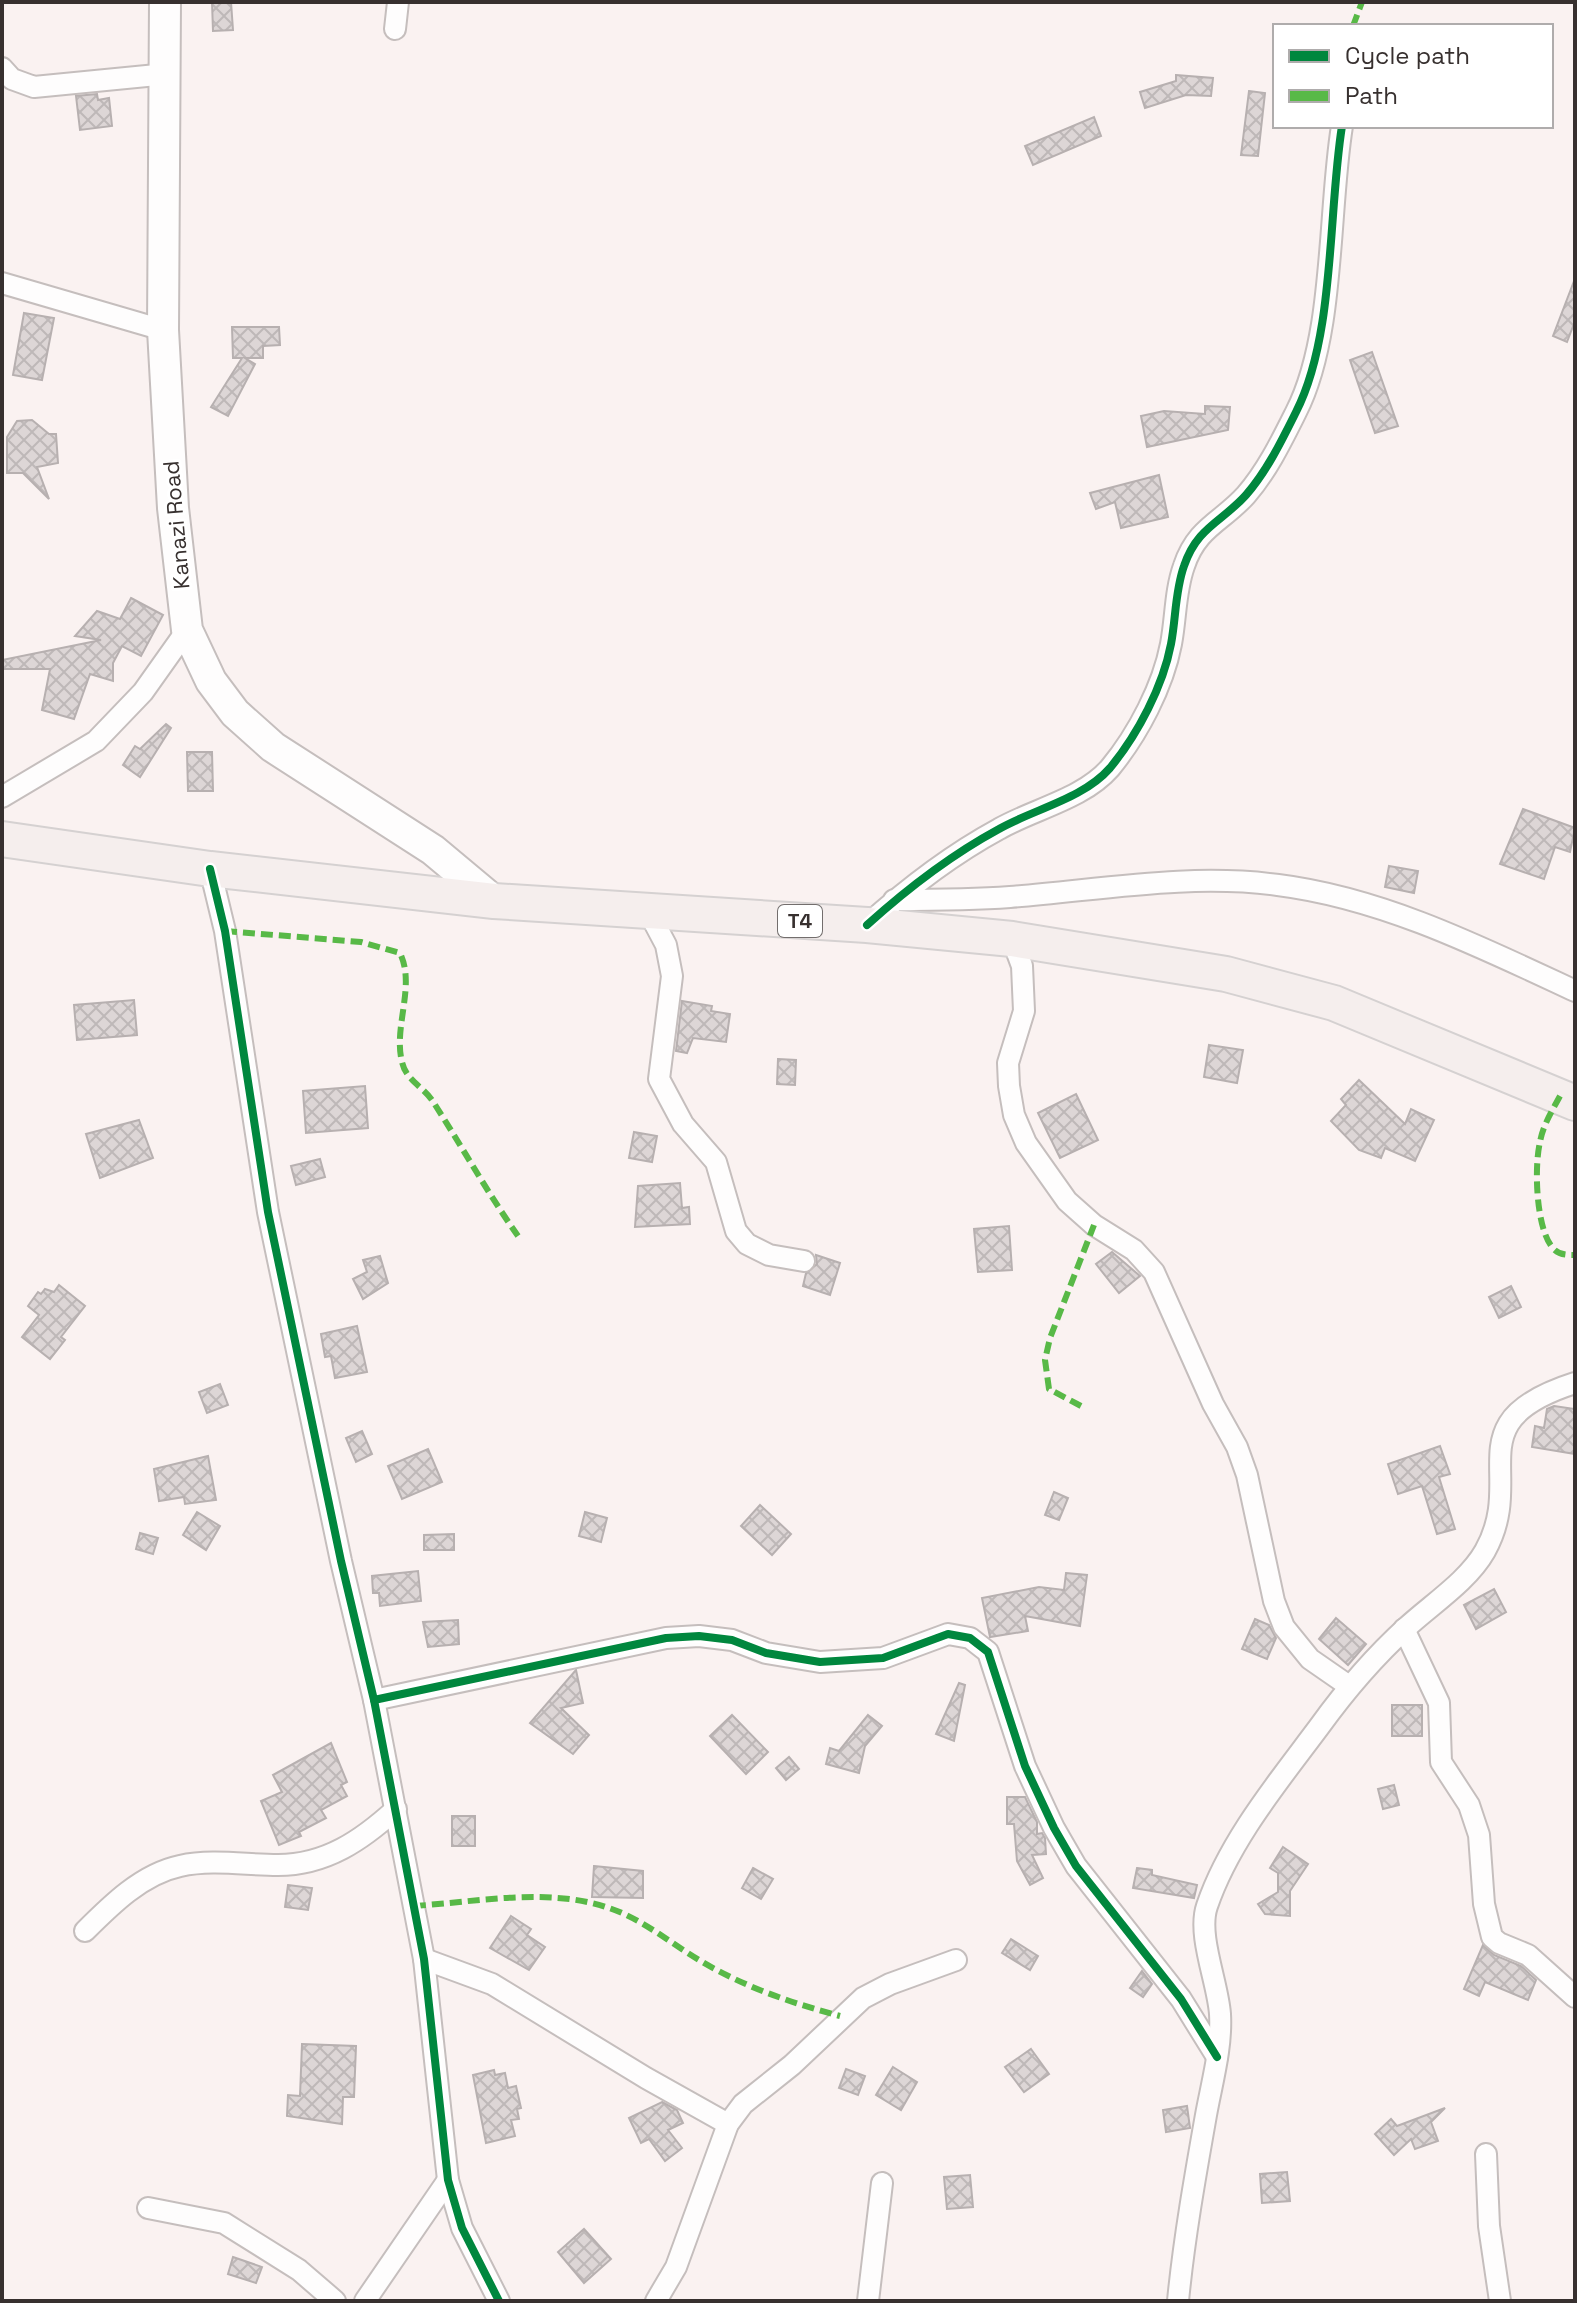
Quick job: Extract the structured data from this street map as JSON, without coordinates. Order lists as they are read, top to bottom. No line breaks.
{"streets":{"highway":["T4"],"main road":["Kanazi Road"]},"crossings":[["Kanazi Road","T4"]],"legend":["Cycle path","Path"]}
